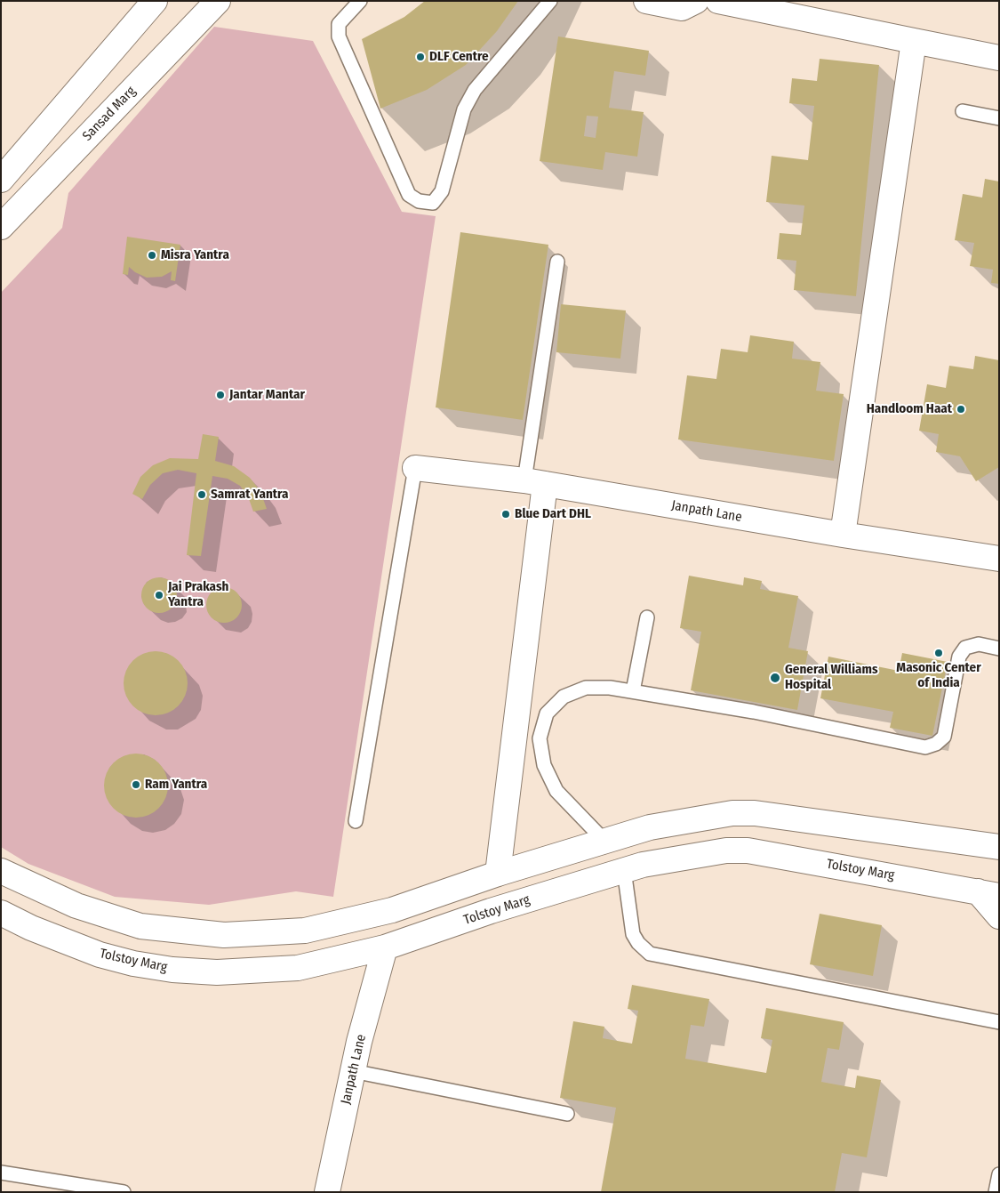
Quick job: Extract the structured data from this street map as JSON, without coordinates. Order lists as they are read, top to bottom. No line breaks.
{"streets":{"main road":["Sansad Marg","Janpath Lane","Tolstoy Marg"]},"crossings":[["Janpath Lane","Tolstoy Marg"]],"places":["DLF Centre","Misra Yantra","Jantar Mantar","Handloom Haat","Samrat Yantra","Blue Dart DHL","Jai Prakash Yantra","Masonic Center of India","General Williams Hospital","Ram Yantra"]}
